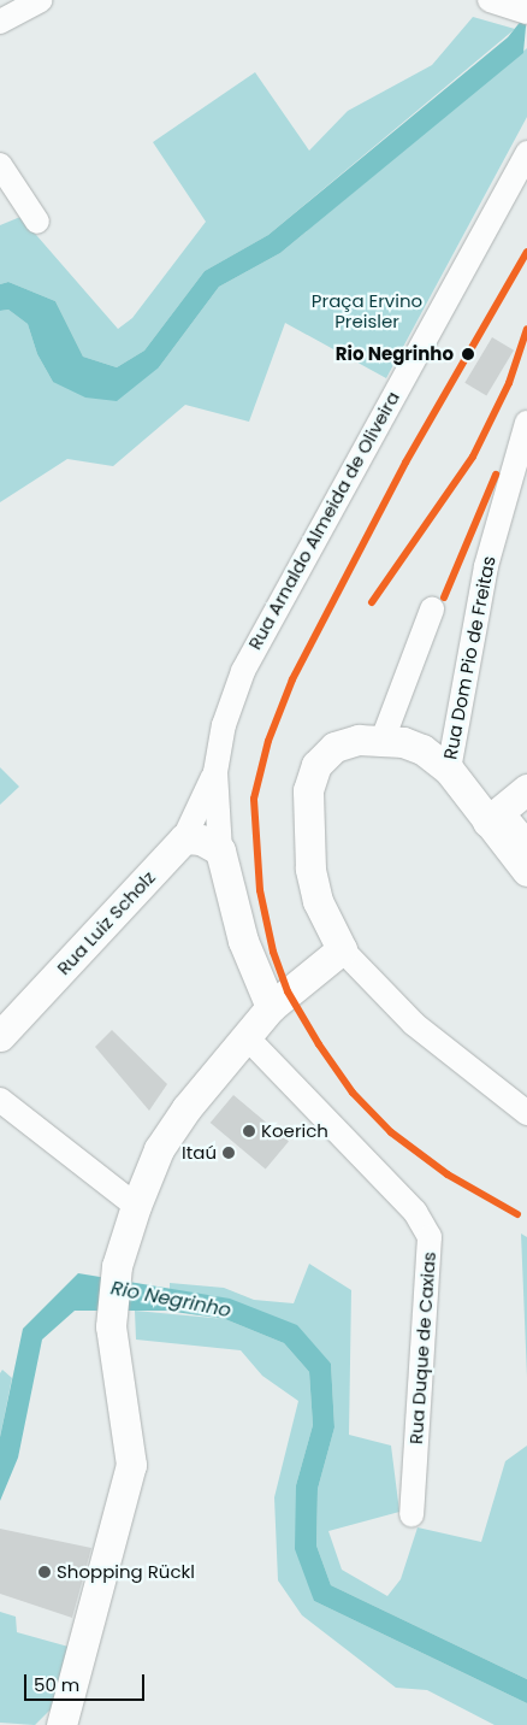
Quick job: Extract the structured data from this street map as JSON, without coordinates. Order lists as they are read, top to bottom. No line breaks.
{"streets":{"main road":["Rua Arnaldo Almeida de Oliveira","Rua Dom Pio de Freitas","Rua Luiz Scholz"],"street":["Rua Duque de Caxias"]},"crossings":[["Rua Arnaldo Almeida de Oliveira","Rua Luiz Scholz"]],"water":["Rio Negrinho"],"parks":["Praça Ervino Preisler"],"places":["Rio Negrinho","Koerich","Itaú","Shopping Rückl"],"scale_bar":"50 m"}
